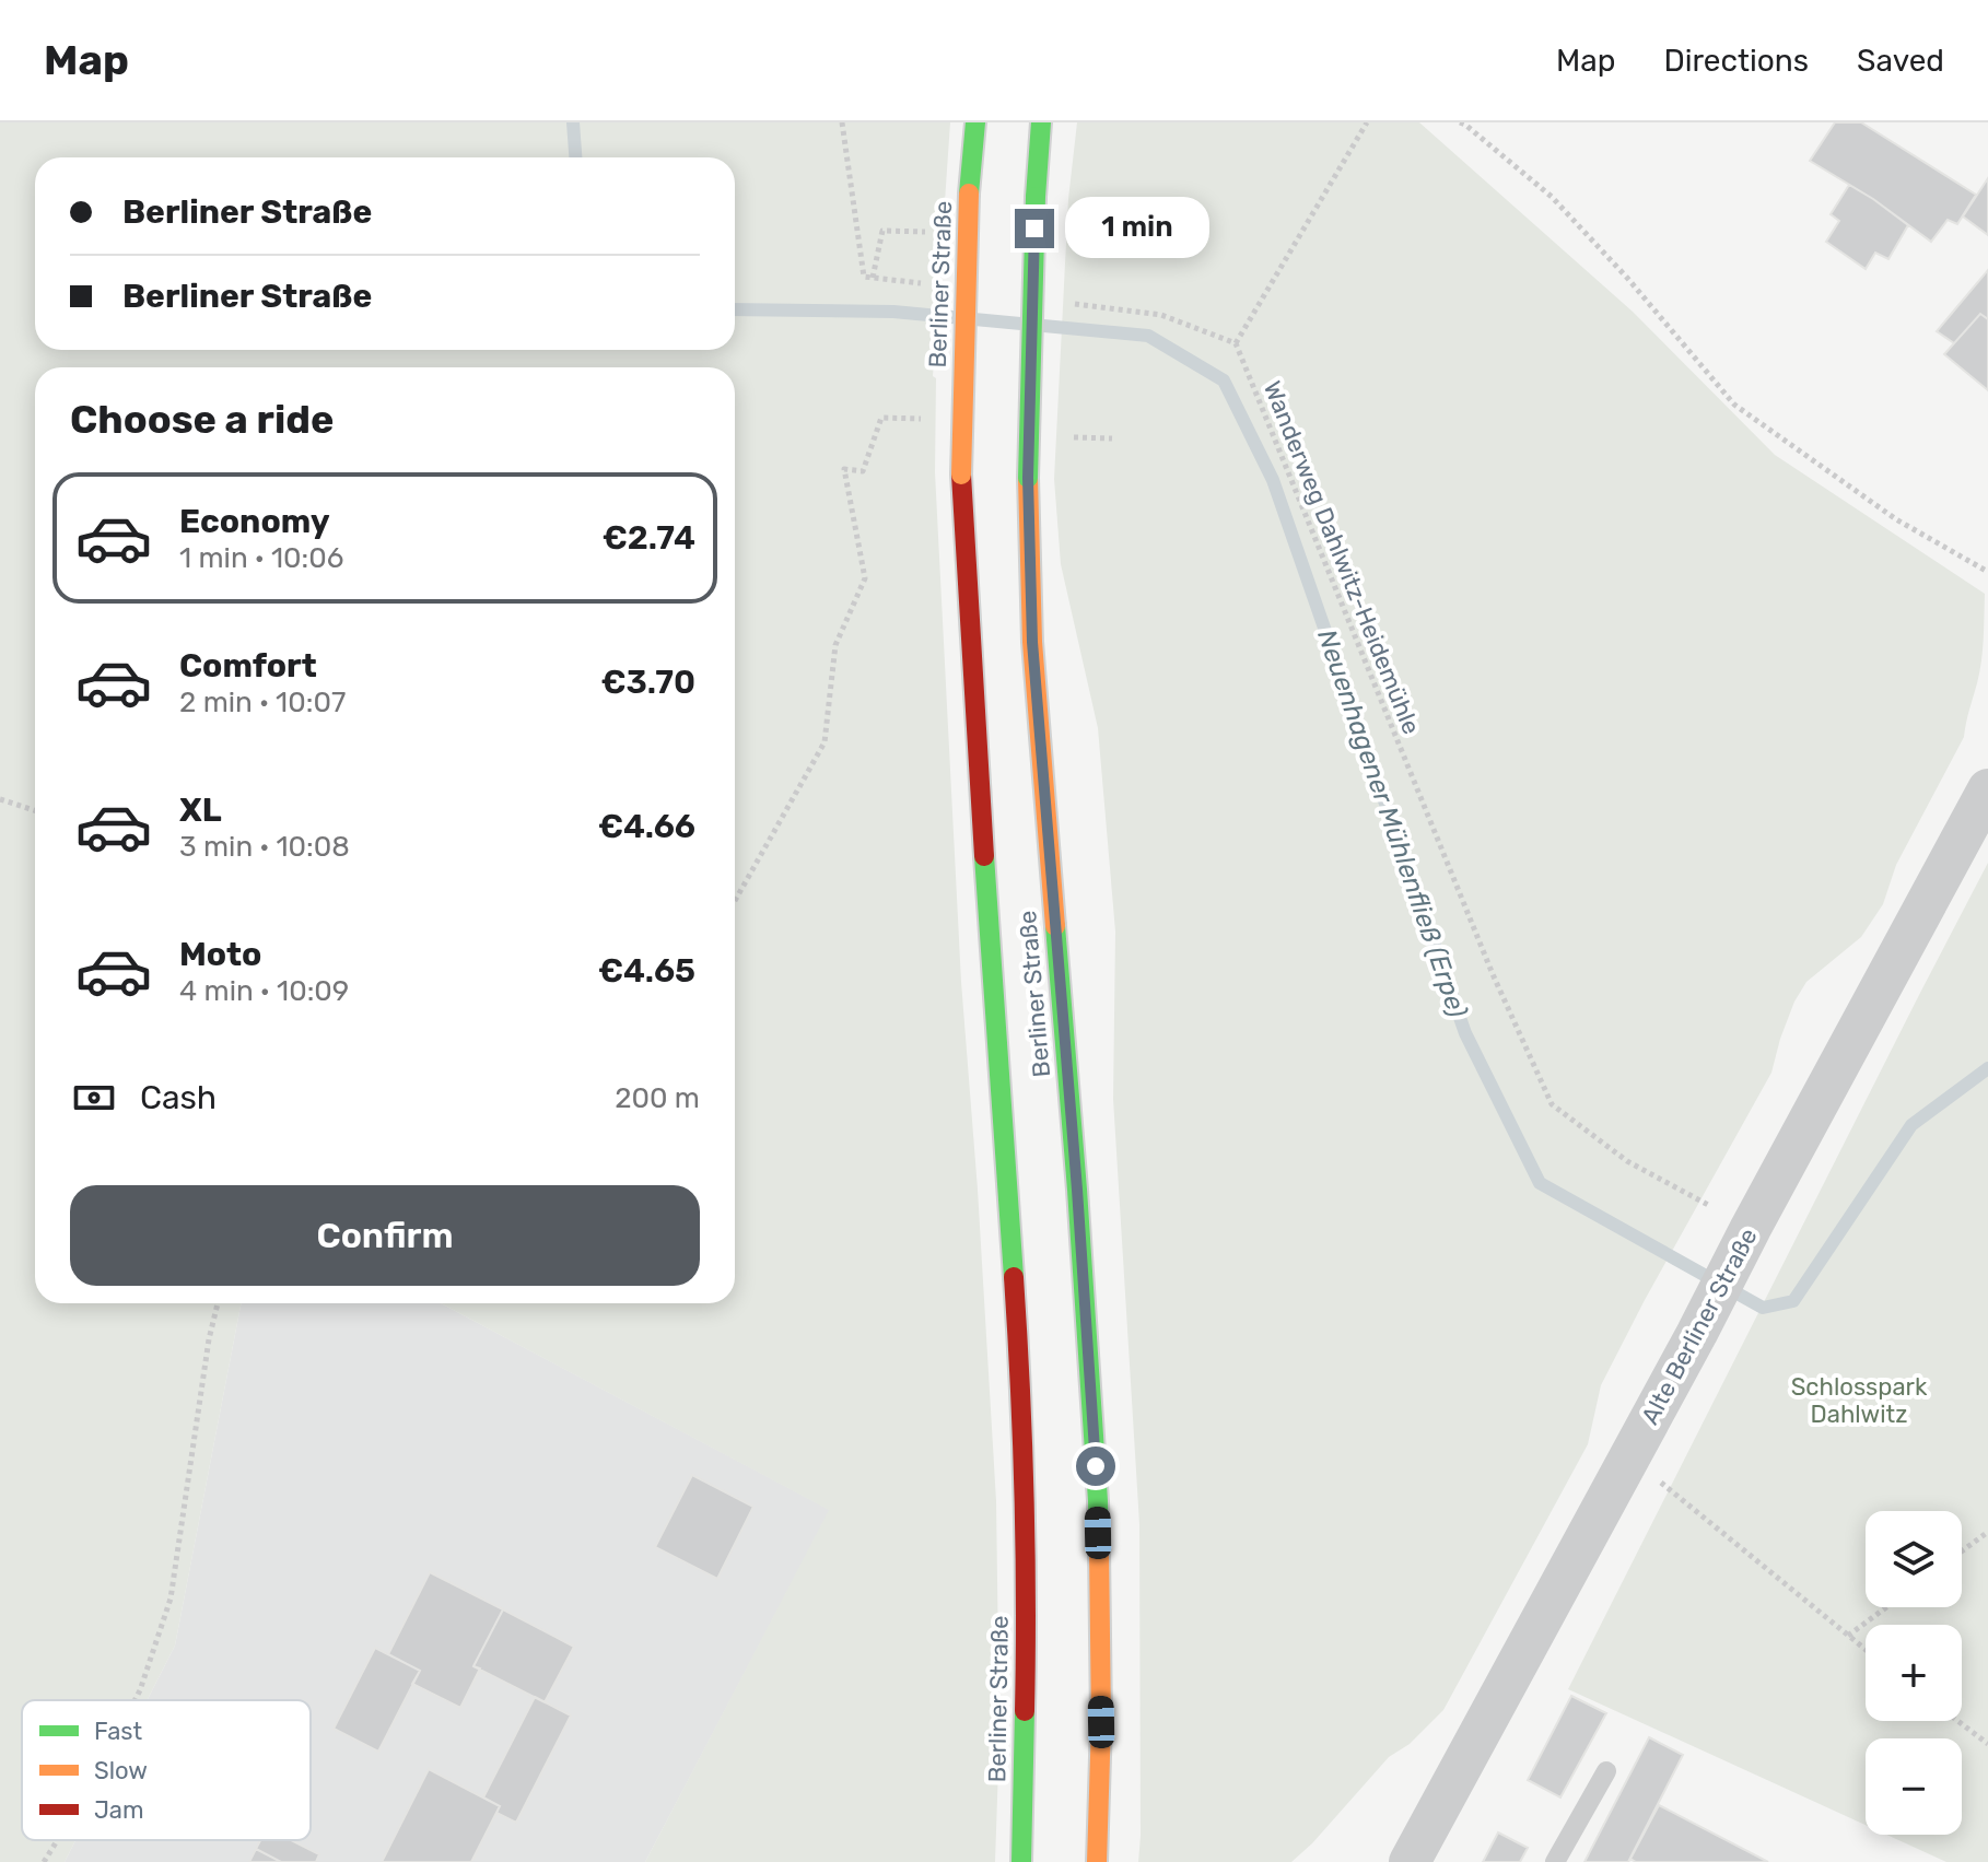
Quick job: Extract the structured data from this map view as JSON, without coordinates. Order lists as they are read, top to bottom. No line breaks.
{"streets":{"main road":["Berliner Straße"],"street":["Alte Berliner Straße"],"path":["Wanderweg Dahlwitz-Heidemühle"]},"water":["Neuenhagener Mühlenfließ (Erpe)"],"parks":["Schlosspark Dahlwitz"],"legend":["Fast","Slow","Jam"],"page":{"header":"Map","nav":["Map","Directions","Saved"],"banner":["Berliner Straße","Berliner Straße"],"bubble":"1 min","heading":"Choose a ride","list":[{"name":"Economy","note":"1 min · 10:06","value":"€2.74"},{"name":"Comfort","note":"2 min · 10:07","value":"€3.70"},{"name":"XL","note":"3 min · 10:08","value":"€4.66"},{"name":"Moto","note":"4 min · 10:09","value":"€4.65"}],"pay":["Cash","200 m"],"buttons":"Confirm","map_buttons":["+","−"]}}
